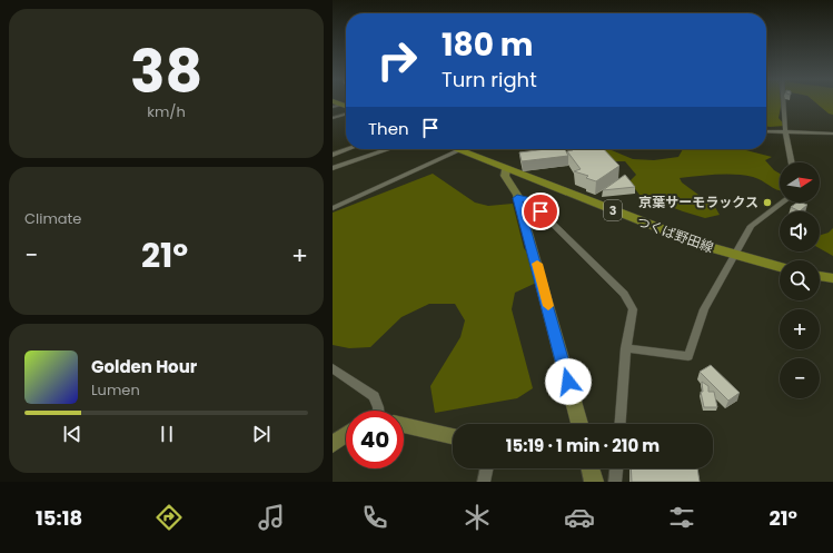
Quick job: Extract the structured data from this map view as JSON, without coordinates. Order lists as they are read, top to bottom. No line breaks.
{"streets":{"main road":["3","つくば野田線"]},"places":["京葉サーモラックス"],"north":"right","page":{"tile":[["38","km/h"],"Climate"],"turn":["180 m","Turn right"],"then":"Then","map_buttons":["+","−"],"heat":["−","21°","+"],"song":["Golden Hour","Lumen"],"limit":"40","trip":"15:19 · 1 min · 210 m","tabs":["15:18","21°"]}}
